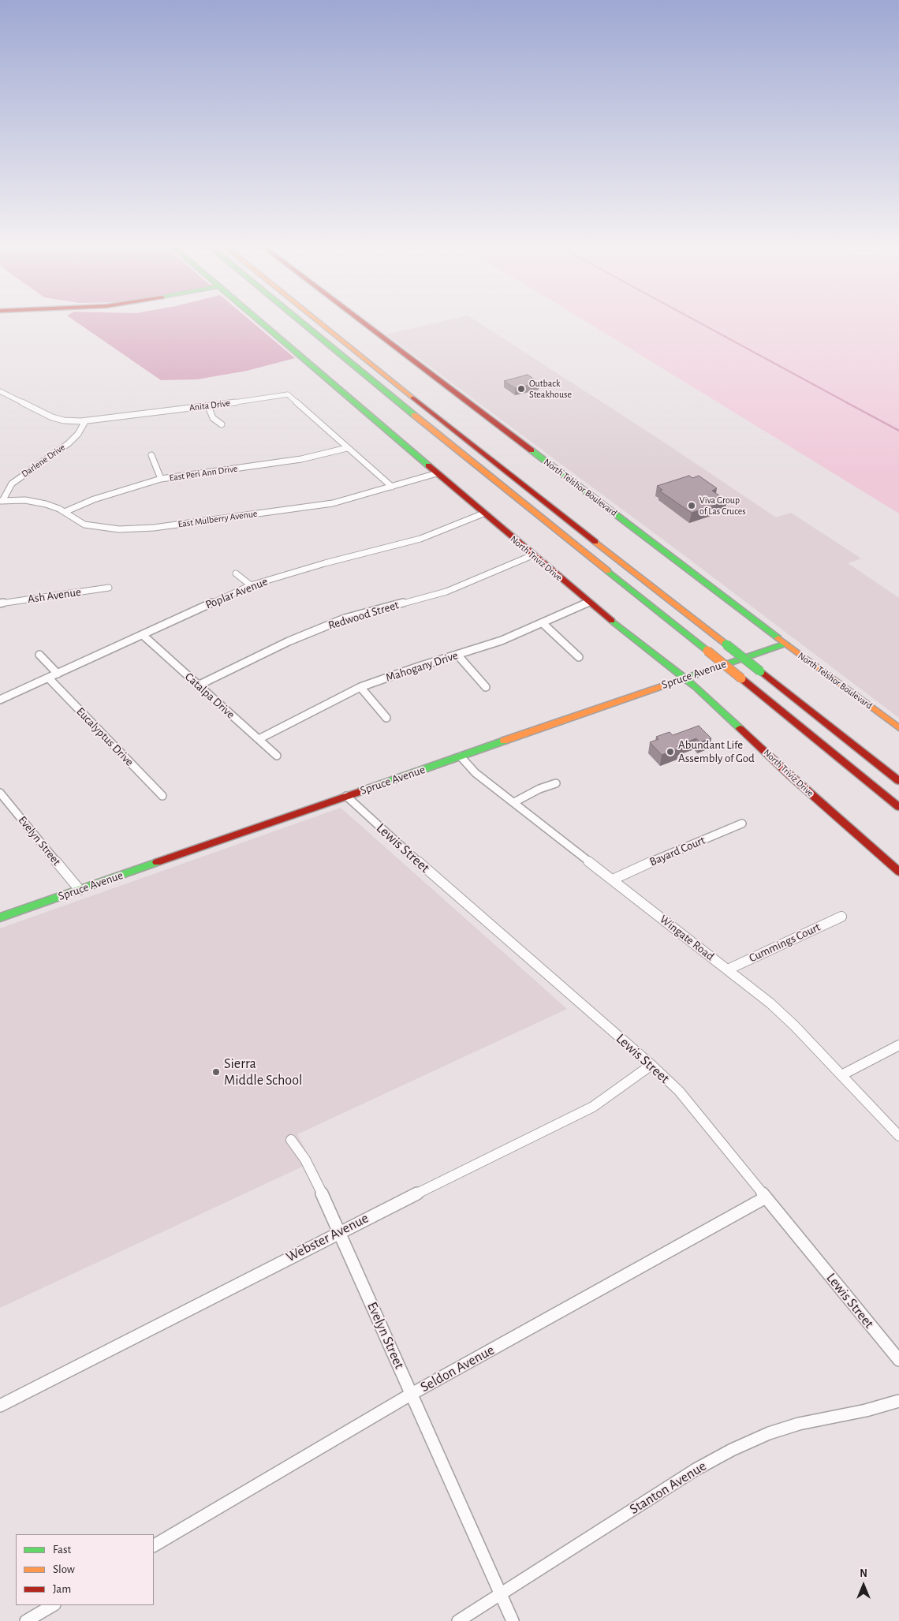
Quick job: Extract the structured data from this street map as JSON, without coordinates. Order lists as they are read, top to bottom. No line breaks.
{"streets":{"main road":["North Telshor Boulevard","North Triviz Drive","Spruce Avenue"],"street":["Anita Drive","Darlene Drive","East Peri Ann Drive","East Mulberry Avenue","Poplar Avenue","Ash Avenue","Redwood Street","Mahogany Drive","Catalpa Drive","Eucalyptus Drive","Evelyn Street","Lewis Street","Bayard Court","Wingate Road","Cummings Court","Webster Avenue","Seldon Avenue","Stanton Avenue"]},"crossings":[["Anita Drive","Darlene Drive"],["Anita Drive","East Peri Ann Drive"],["Anita Drive","East Mulberry Avenue"],["Darlene Drive","East Mulberry Avenue"],["East Peri Ann Drive","East Mulberry Avenue"],["North Telshor Boulevard","Spruce Avenue"],["East Mulberry Avenue","North Triviz Drive"],["North Triviz Drive","Poplar Avenue"],["North Triviz Drive","Redwood Street"],["North Triviz Drive","Mahogany Drive"],["North Triviz Drive","Spruce Avenue"],["Poplar Avenue","Catalpa Drive"],["Poplar Avenue","Eucalyptus Drive"],["Redwood Street","Catalpa Drive"],["Mahogany Drive","Catalpa Drive"],["Spruce Avenue","Evelyn Street"],["Spruce Avenue","Lewis Street"],["Spruce Avenue","Wingate Road"],["Evelyn Street","Webster Avenue"],["Evelyn Street","Seldon Avenue"],["Evelyn Street","Stanton Avenue"],["Lewis Street","Webster Avenue"],["Lewis Street","Seldon Avenue"],["Bayard Court","Wingate Road"],["Wingate Road","Cummings Court"]],"places":["Outback Steakhouse","Viva Group of Las Cruces","Abundant Life Assembly of God","Sierra Middle School"],"legend":["Fast","Slow","Jam"],"north":"top"}
